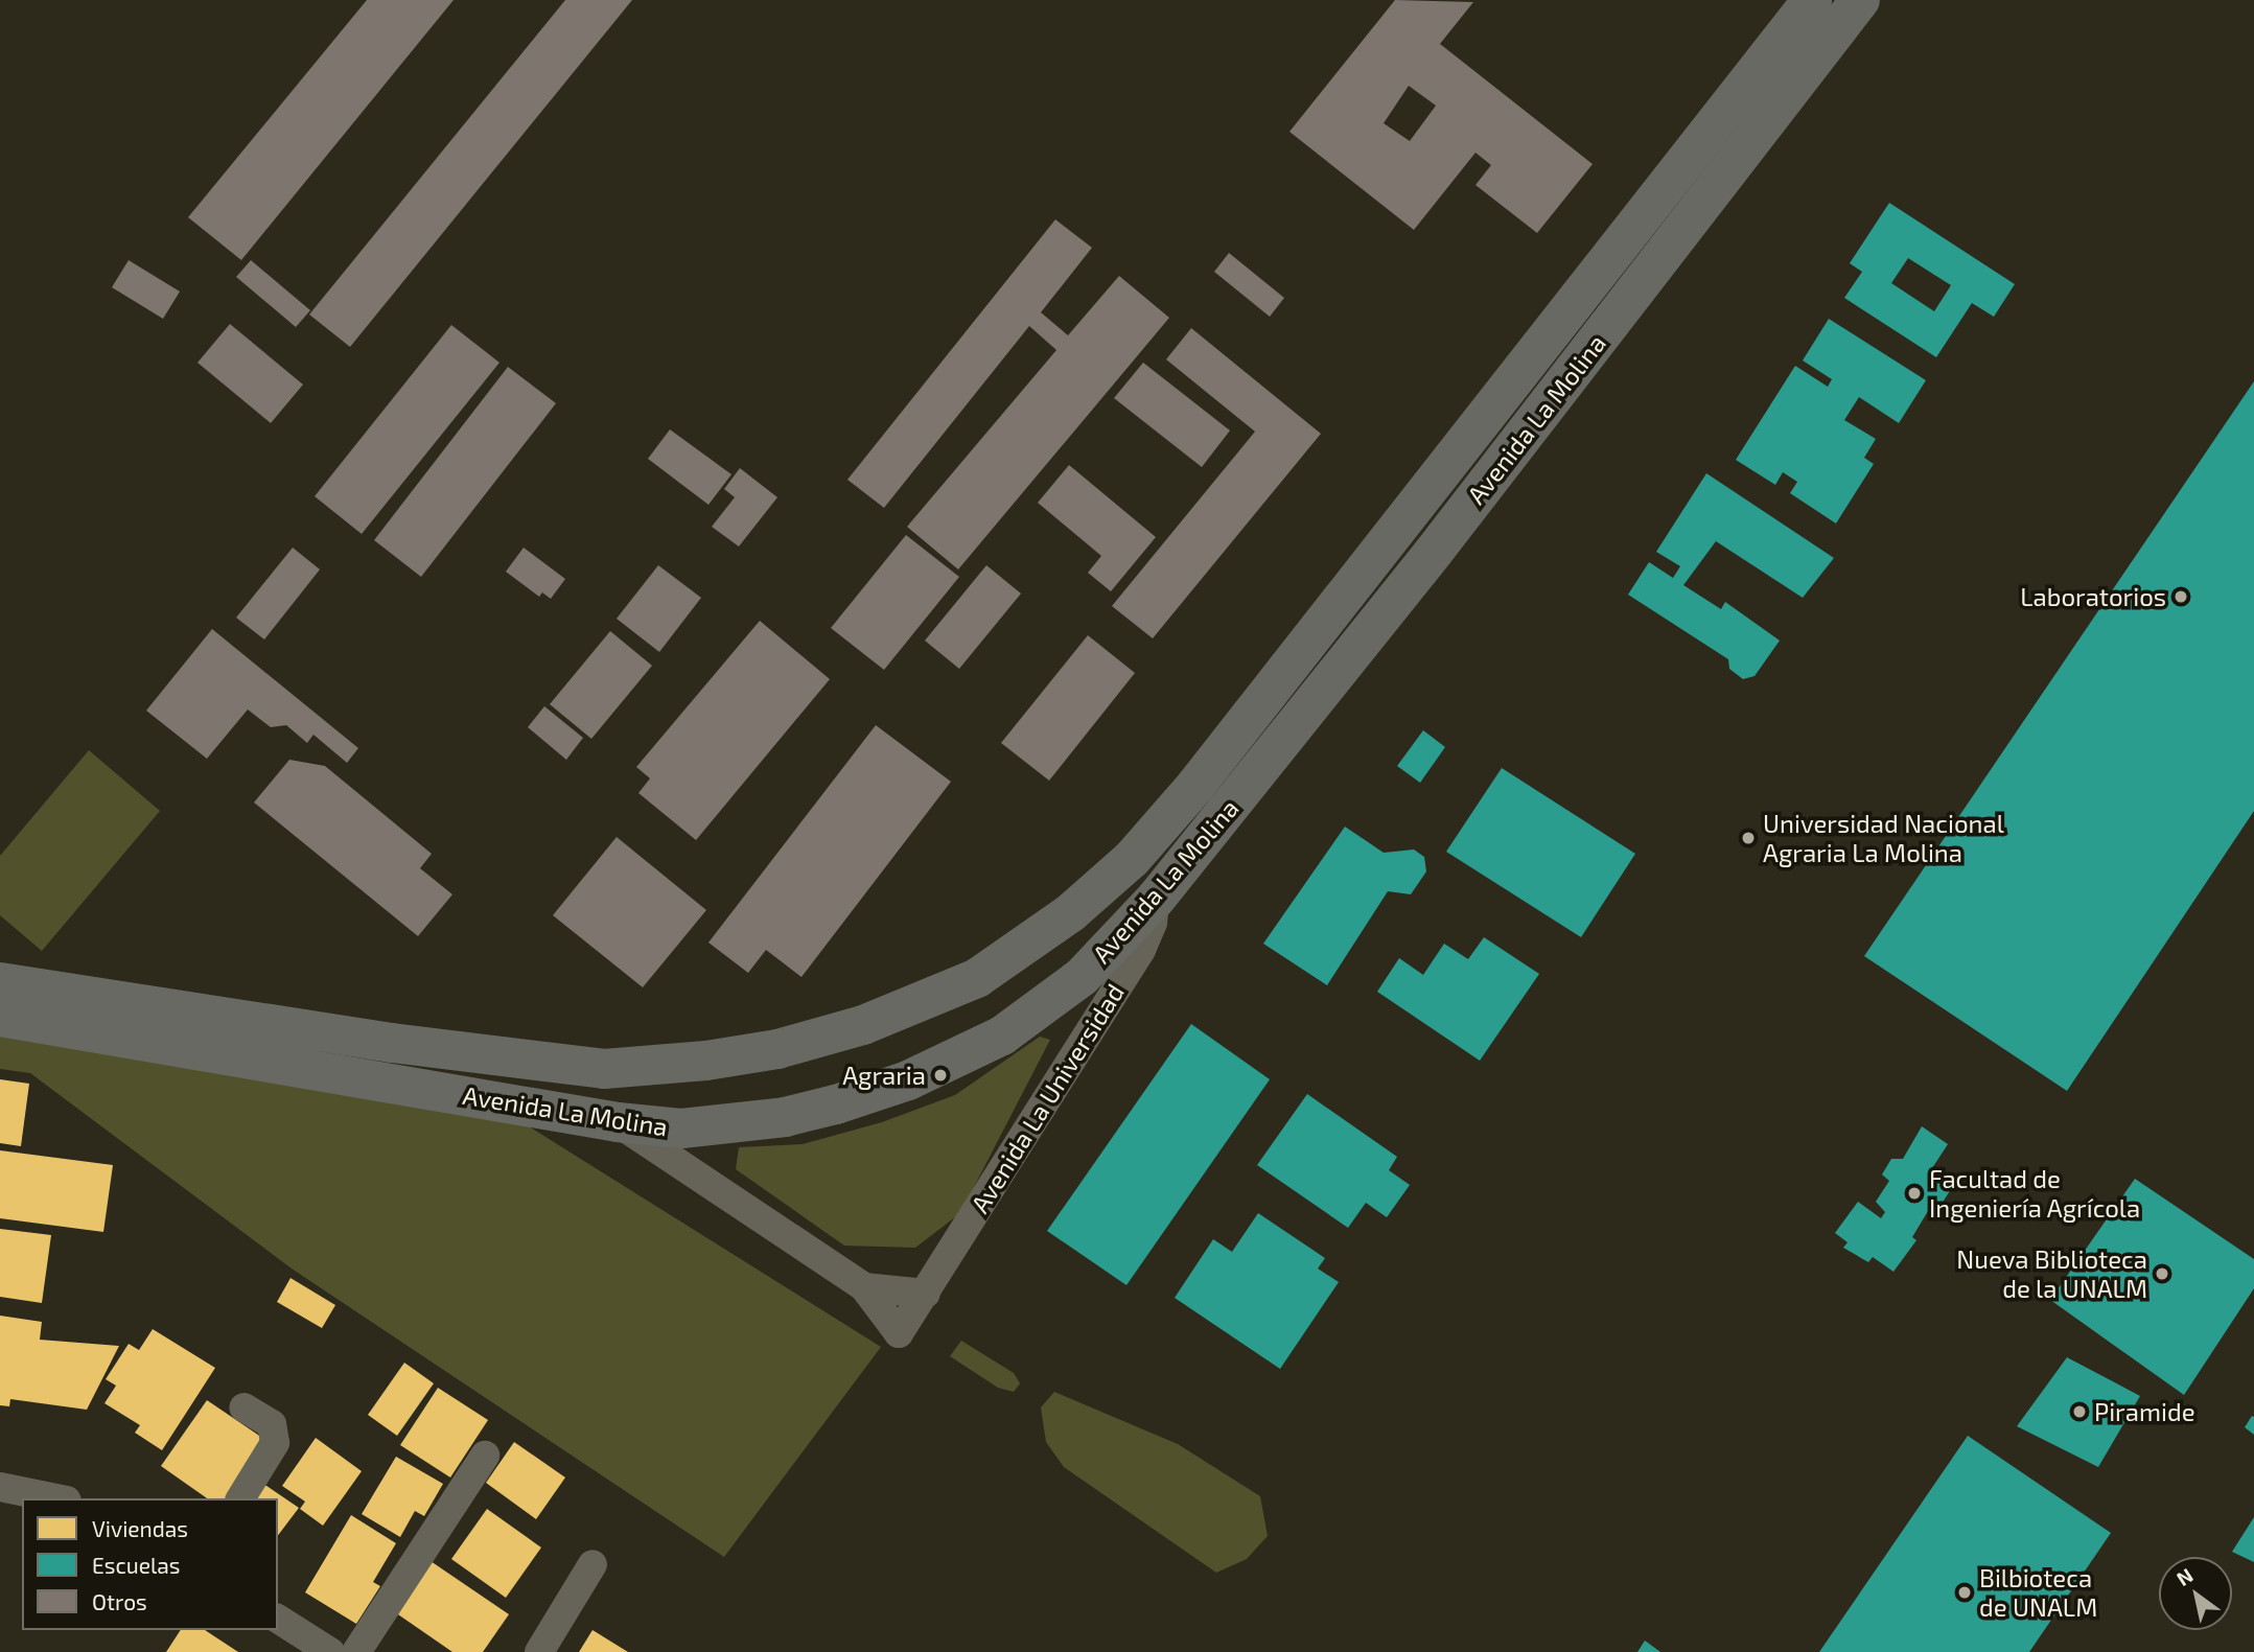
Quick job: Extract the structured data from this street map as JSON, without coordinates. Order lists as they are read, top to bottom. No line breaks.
{"streets":{"main road":["Avenida La Molina"],"street":["Avenida La Universidad"]},"crossings":[["Avenida La Molina","Avenida La Universidad"]],"places":["Laboratorios","Universidad Nacional Agraria La Molina","Agraria","Facultad de Ingeniería Agrícola","Nueva Biblioteca de la UNALM","Piramide","Bilbioteca de UNALM"],"legend":["Viviendas","Escuelas","Otros"],"north":"top left"}
